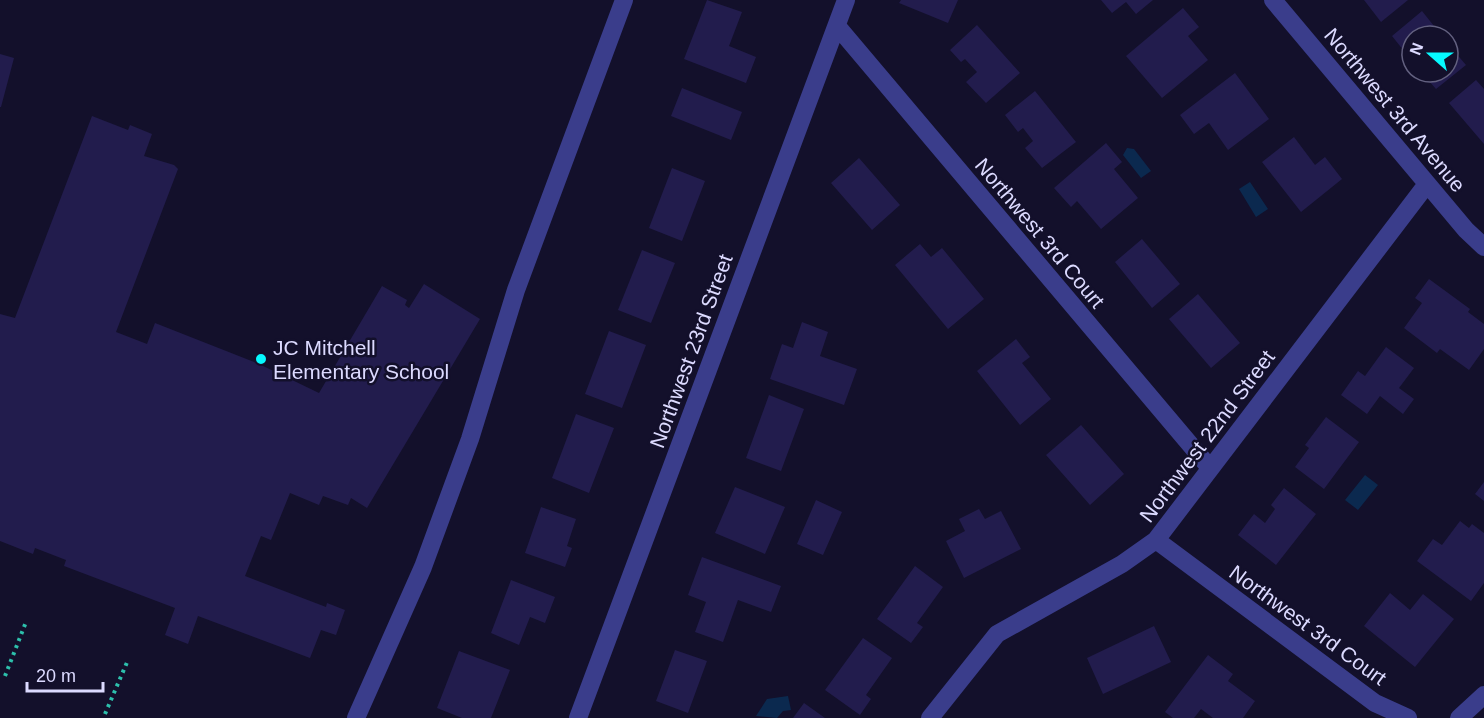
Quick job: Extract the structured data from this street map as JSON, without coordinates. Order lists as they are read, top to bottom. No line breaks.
{"streets":{"street":["Northwest 3rd Avenue","Northwest 3rd Court","Northwest 23rd Street","Northwest 22nd Street"]},"crossings":[["Northwest 3rd Avenue","Northwest 22nd Street"],["Northwest 3rd Court","Northwest 23rd Street"],["Northwest 3rd Court","Northwest 22nd Street"]],"places":["JC Mitchell Elementary School"],"scale_bar":"20 m","north":"left"}
